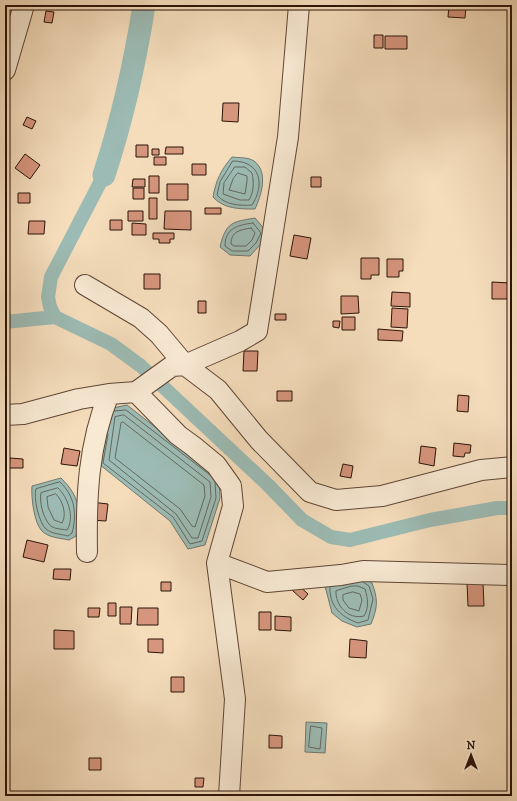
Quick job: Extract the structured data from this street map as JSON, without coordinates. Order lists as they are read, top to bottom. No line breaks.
{"north":"top"}
